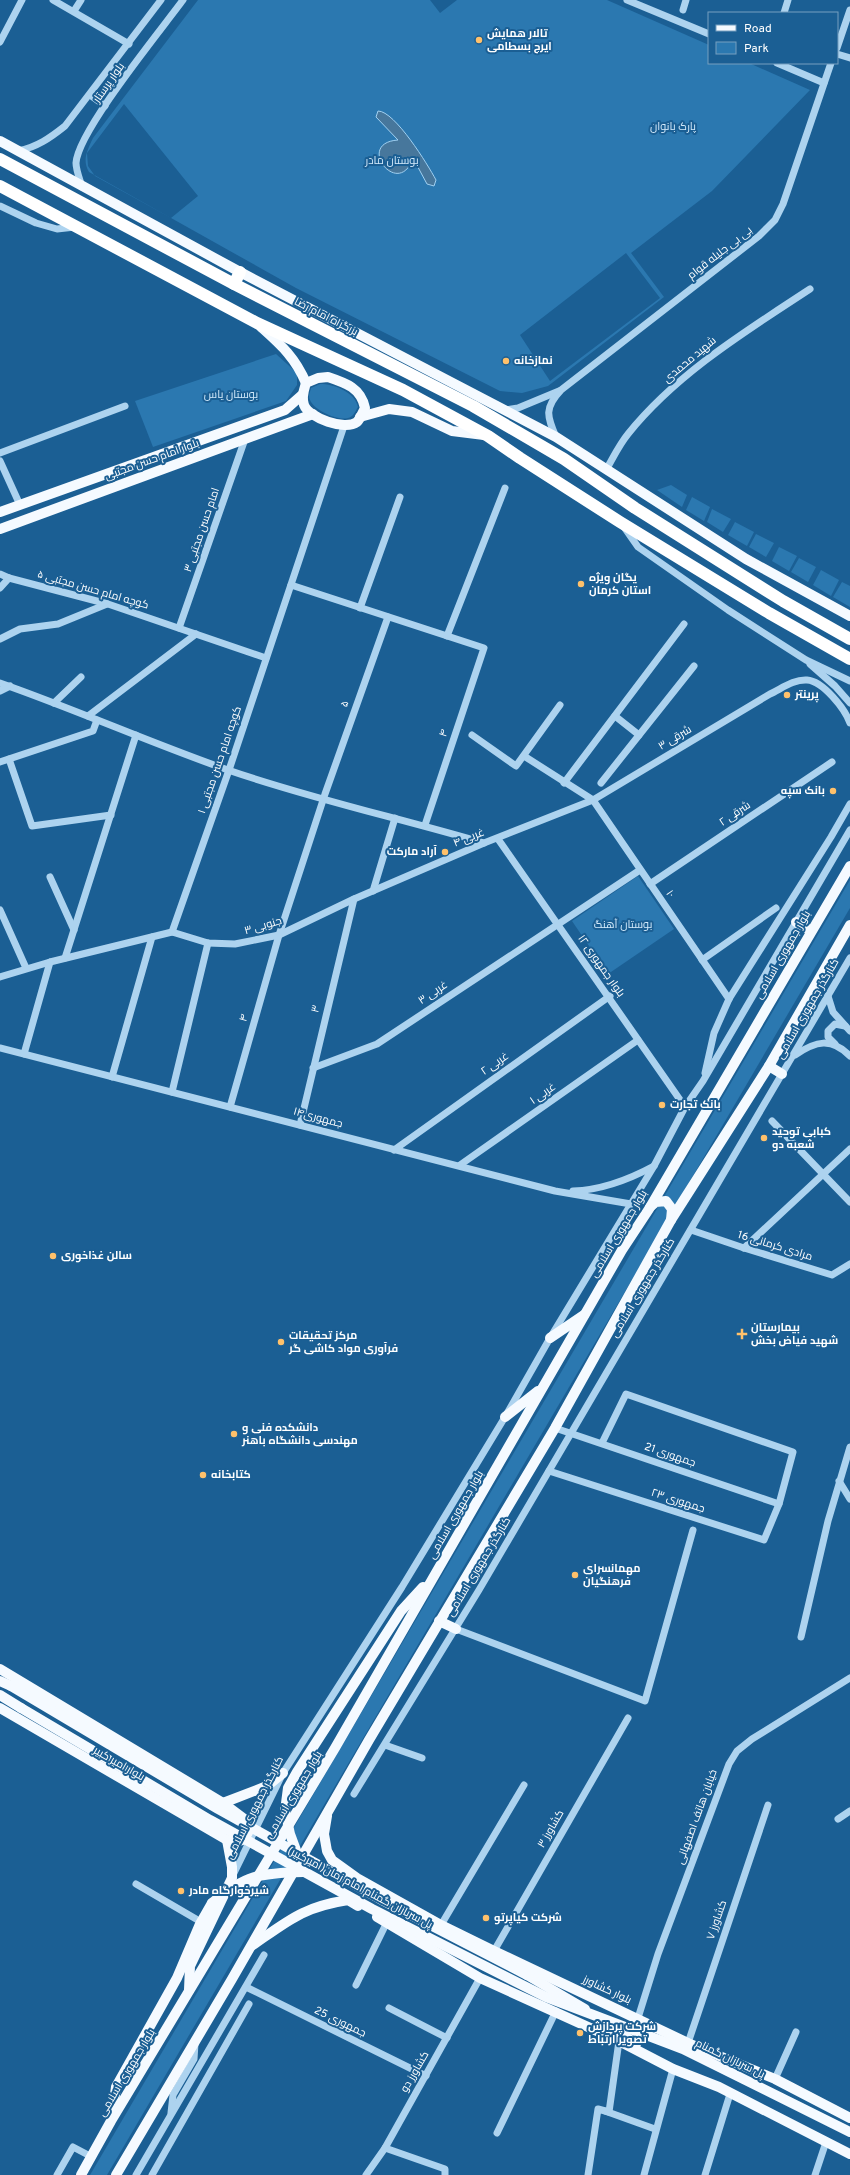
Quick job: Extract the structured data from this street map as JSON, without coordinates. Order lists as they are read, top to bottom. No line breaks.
{"streets":{"highway":["بزرگراه امام رضا"],"main road":["بلوار امام حسن مجتبی","بلوار جمهوری اسلامی","بلوار امیر کبیر","پل سربازان گمنام امام زمان(امیرکبیر)","بلوار کشاورز","پل سربازان گمنام"],"street":["بلوار پرستار","بی بی جلیله قوام","شهید محمدی","امام حسن مجتبی ۳","کوچه امام حسن مجتبی ۵","۵","۴","۳ شرقی","کوچه امام حسن مجتبی ۱","۲ شرقی","۴ غربی","۱۰","۳ جنوبی","بلوار جمهوری ۱۲","۳ غربی","۳","کنارگذر جمهوری اسلامی","۲ غربی","۱ غربی","جمهوری۱۴","مرادی کرمانی 16","جمهوری 21","۲۳ جمهوری","خیابان هاتف اصفهانی","کشاورز ۳","کشاورز ۷","جمهوری 25","کشاورز دو"]},"crossings":[["بلوار امام حسن مجتبی","امام حسن مجتبی ۳"],["بلوار امام حسن مجتبی","کوچه امام حسن مجتبی ۱"],["امام حسن مجتبی ۳","کوچه امام حسن مجتبی ۵"],["کوچه امام حسن مجتبی ۵","کوچه امام حسن مجتبی ۱"],["۵","۴"],["۵","۳ جنوبی"],["۴","۳ جنوبی"],["۴","جمهوری۱۴"],["۳ شرقی","۴ غربی"],["۳ شرقی","۱۰"],["کوچه امام حسن مجتبی ۱","۳ جنوبی"],["۲ شرقی","۱۰"],["۴ غربی","۱۰"],["۴ غربی","۳ جنوبی"],["۴ غربی","بلوار جمهوری ۱۲"],["۴ غربی","۳"],["۱۰","۳ غربی"],["۳ جنوبی","۳"],["بلوار جمهوری ۱۲","۳ غربی"],["بلوار جمهوری ۱۲","کنارگذر جمهوری اسلامی"],["بلوار جمهوری ۱۲","۲ غربی"],["بلوار جمهوری ۱۲","۱ غربی"],["۳ غربی","۳"],["۳","جمهوری۱۴"],["کنارگذر جمهوری اسلامی","جمهوری۱۴"],["کنارگذر جمهوری اسلامی","مرادی کرمانی 16"],["کنارگذر جمهوری اسلامی","جمهوری 21"],["کنارگذر جمهوری اسلامی","۲۳ جمهوری"],["۲ غربی","جمهوری۱۴"],["۱ غربی","جمهوری۱۴"],["جمهوری 21","۲۳ جمهوری"],["خیابان هاتف اصفهانی","بلوار کشاورز"],["کشاورز ۳","بلوار کشاورز"],["پل سربازان گمنام امام زمان(امیرکبیر)","پل سربازان گمنام"],["کشاورز ۷","بلوار کشاورز"],["جمهوری 25","کشاورز دو"]],"parks":["پارک بانوان","بوستان مادر","بوستان یاس","بوستان آهنگ"],"places":{"other":["تالار همایش ایرج بسطامی","نمازخانه","یگان ویژه استان کرمان","پرینتر","بانک سپه","آراد مارکت","بانک تجارت","کبابی توحید شعبه دو","سالن غذاخوری","مرکز تحقیقات فرآوری مواد کاشی گر","دانشکده فنی و مهندسی دانشگاه باهنر","کتابخانه","مهمانسرای فرهنگیان","شیرخوارگاه مادر","شرکت کیاپرتو","شرکت پردازش تصویر ارتباط"],"health":["بیمارستان شهید فیاض بخش"]},"legend":["Road","Park"]}
